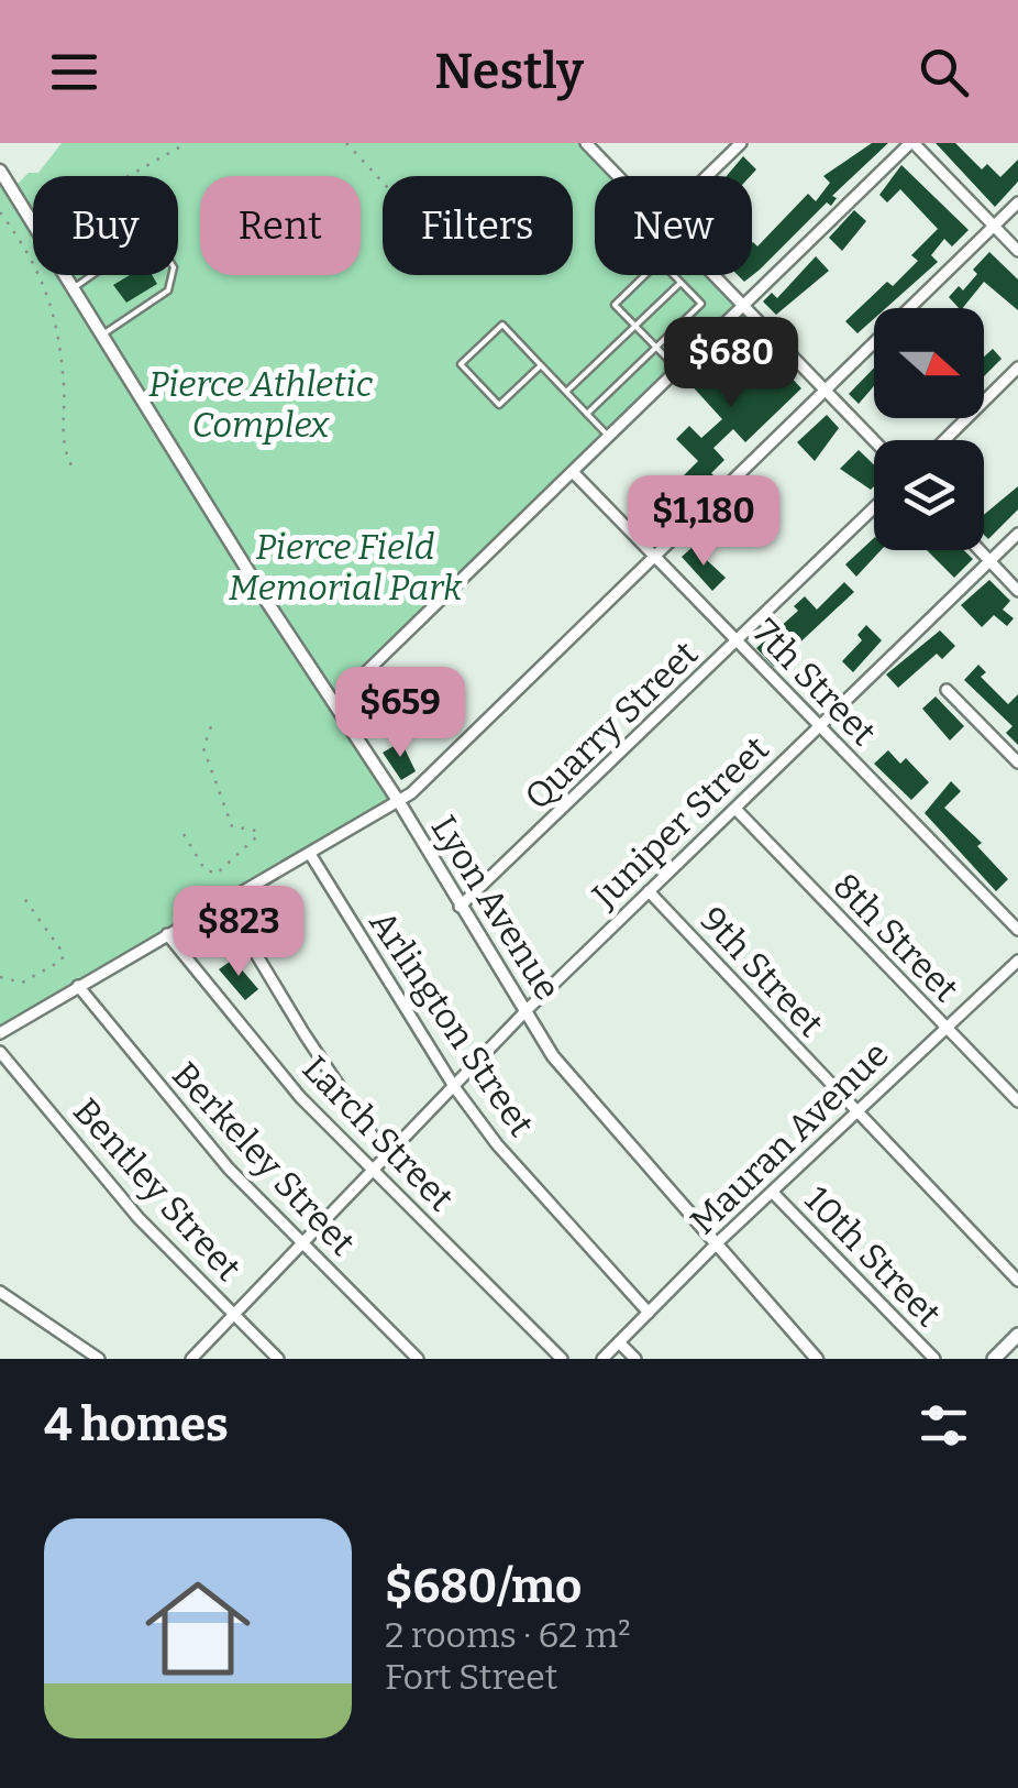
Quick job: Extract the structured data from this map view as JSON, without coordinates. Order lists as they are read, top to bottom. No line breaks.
{"streets":{"street":["7th Street","Quarry Street","Juniper Street","Lyon Avenue","8th Street","9th Street","Arlington Street","Larch Street","Mauran Avenue","Berkeley Street","Bentley Street","10th Street"]},"crossings":[["7th Street","Quarry Street"],["7th Street","Juniper Street"],["Quarry Street","Lyon Avenue"],["Juniper Street","Lyon Avenue"],["Juniper Street","8th Street"],["Juniper Street","9th Street"],["Juniper Street","Arlington Street"],["Juniper Street","Larch Street"],["Lyon Avenue","Mauran Avenue"],["8th Street","Mauran Avenue"],["9th Street","Mauran Avenue"],["Arlington Street","Mauran Avenue"],["Mauran Avenue","10th Street"]],"parks":["Pierce Athletic Complex","Pierce Field Memorial Park"],"north":"right","page":{"header":"Nestly","chip":["Buy","Rent","Filters","New"],"price":["$680","$1,180","$659","$823"],"heading":"4 homes","list":[{"name":"$680/mo","note":"2 rooms · 62 m² · Fort Street"}]}}
